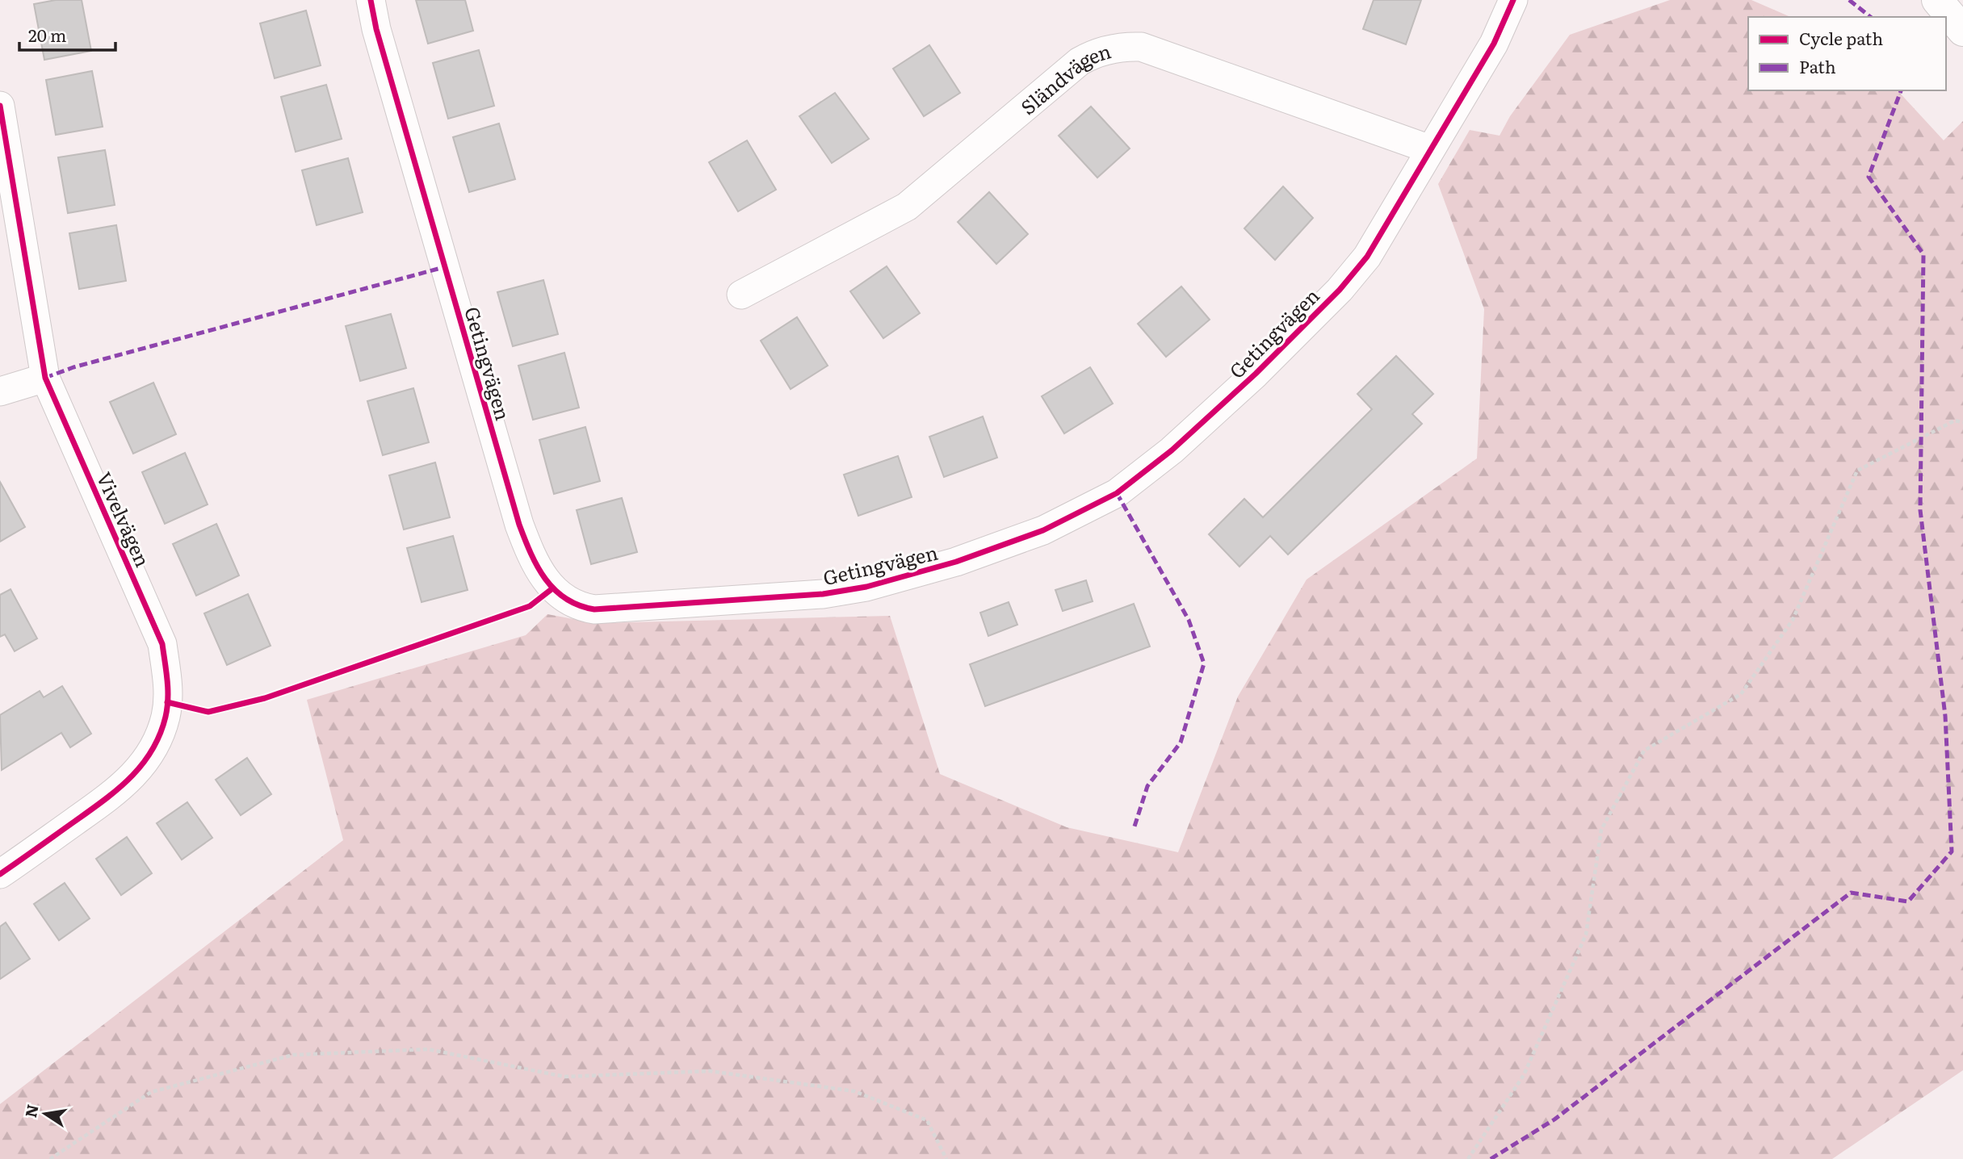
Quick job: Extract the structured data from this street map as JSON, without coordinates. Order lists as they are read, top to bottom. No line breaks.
{"streets":{"street":["Sländvägen","Getingvägen","Vivelvägen"]},"crossings":[["Sländvägen","Getingvägen"]],"legend":["Cycle path","Path"],"scale_bar":"20 m","north":"left"}
